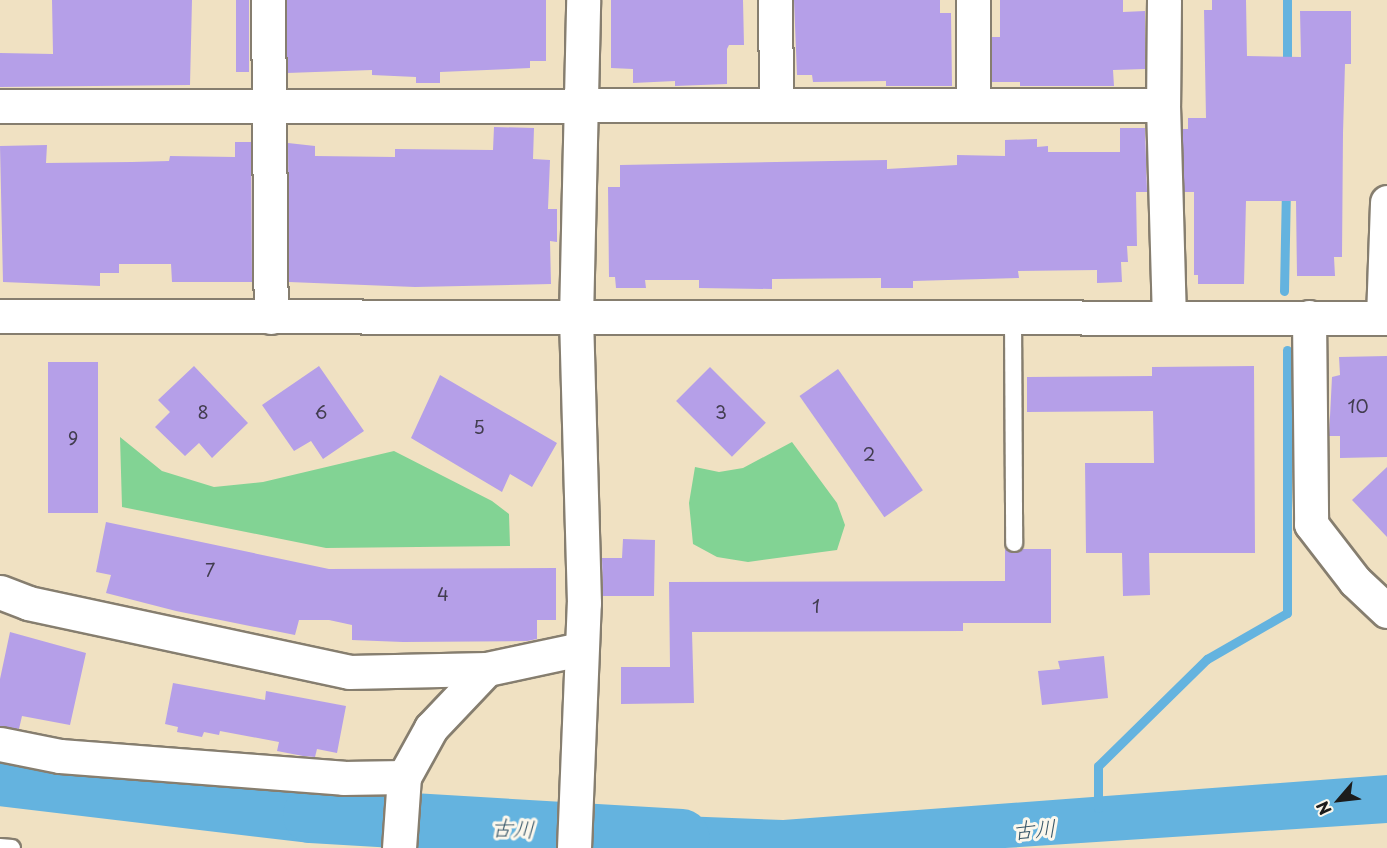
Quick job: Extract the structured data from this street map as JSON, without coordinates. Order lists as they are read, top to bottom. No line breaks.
{"water":["古川"],"house_numbers":["10","8","6","3","5","9","2","7","4","1"],"north":"bottom left"}
